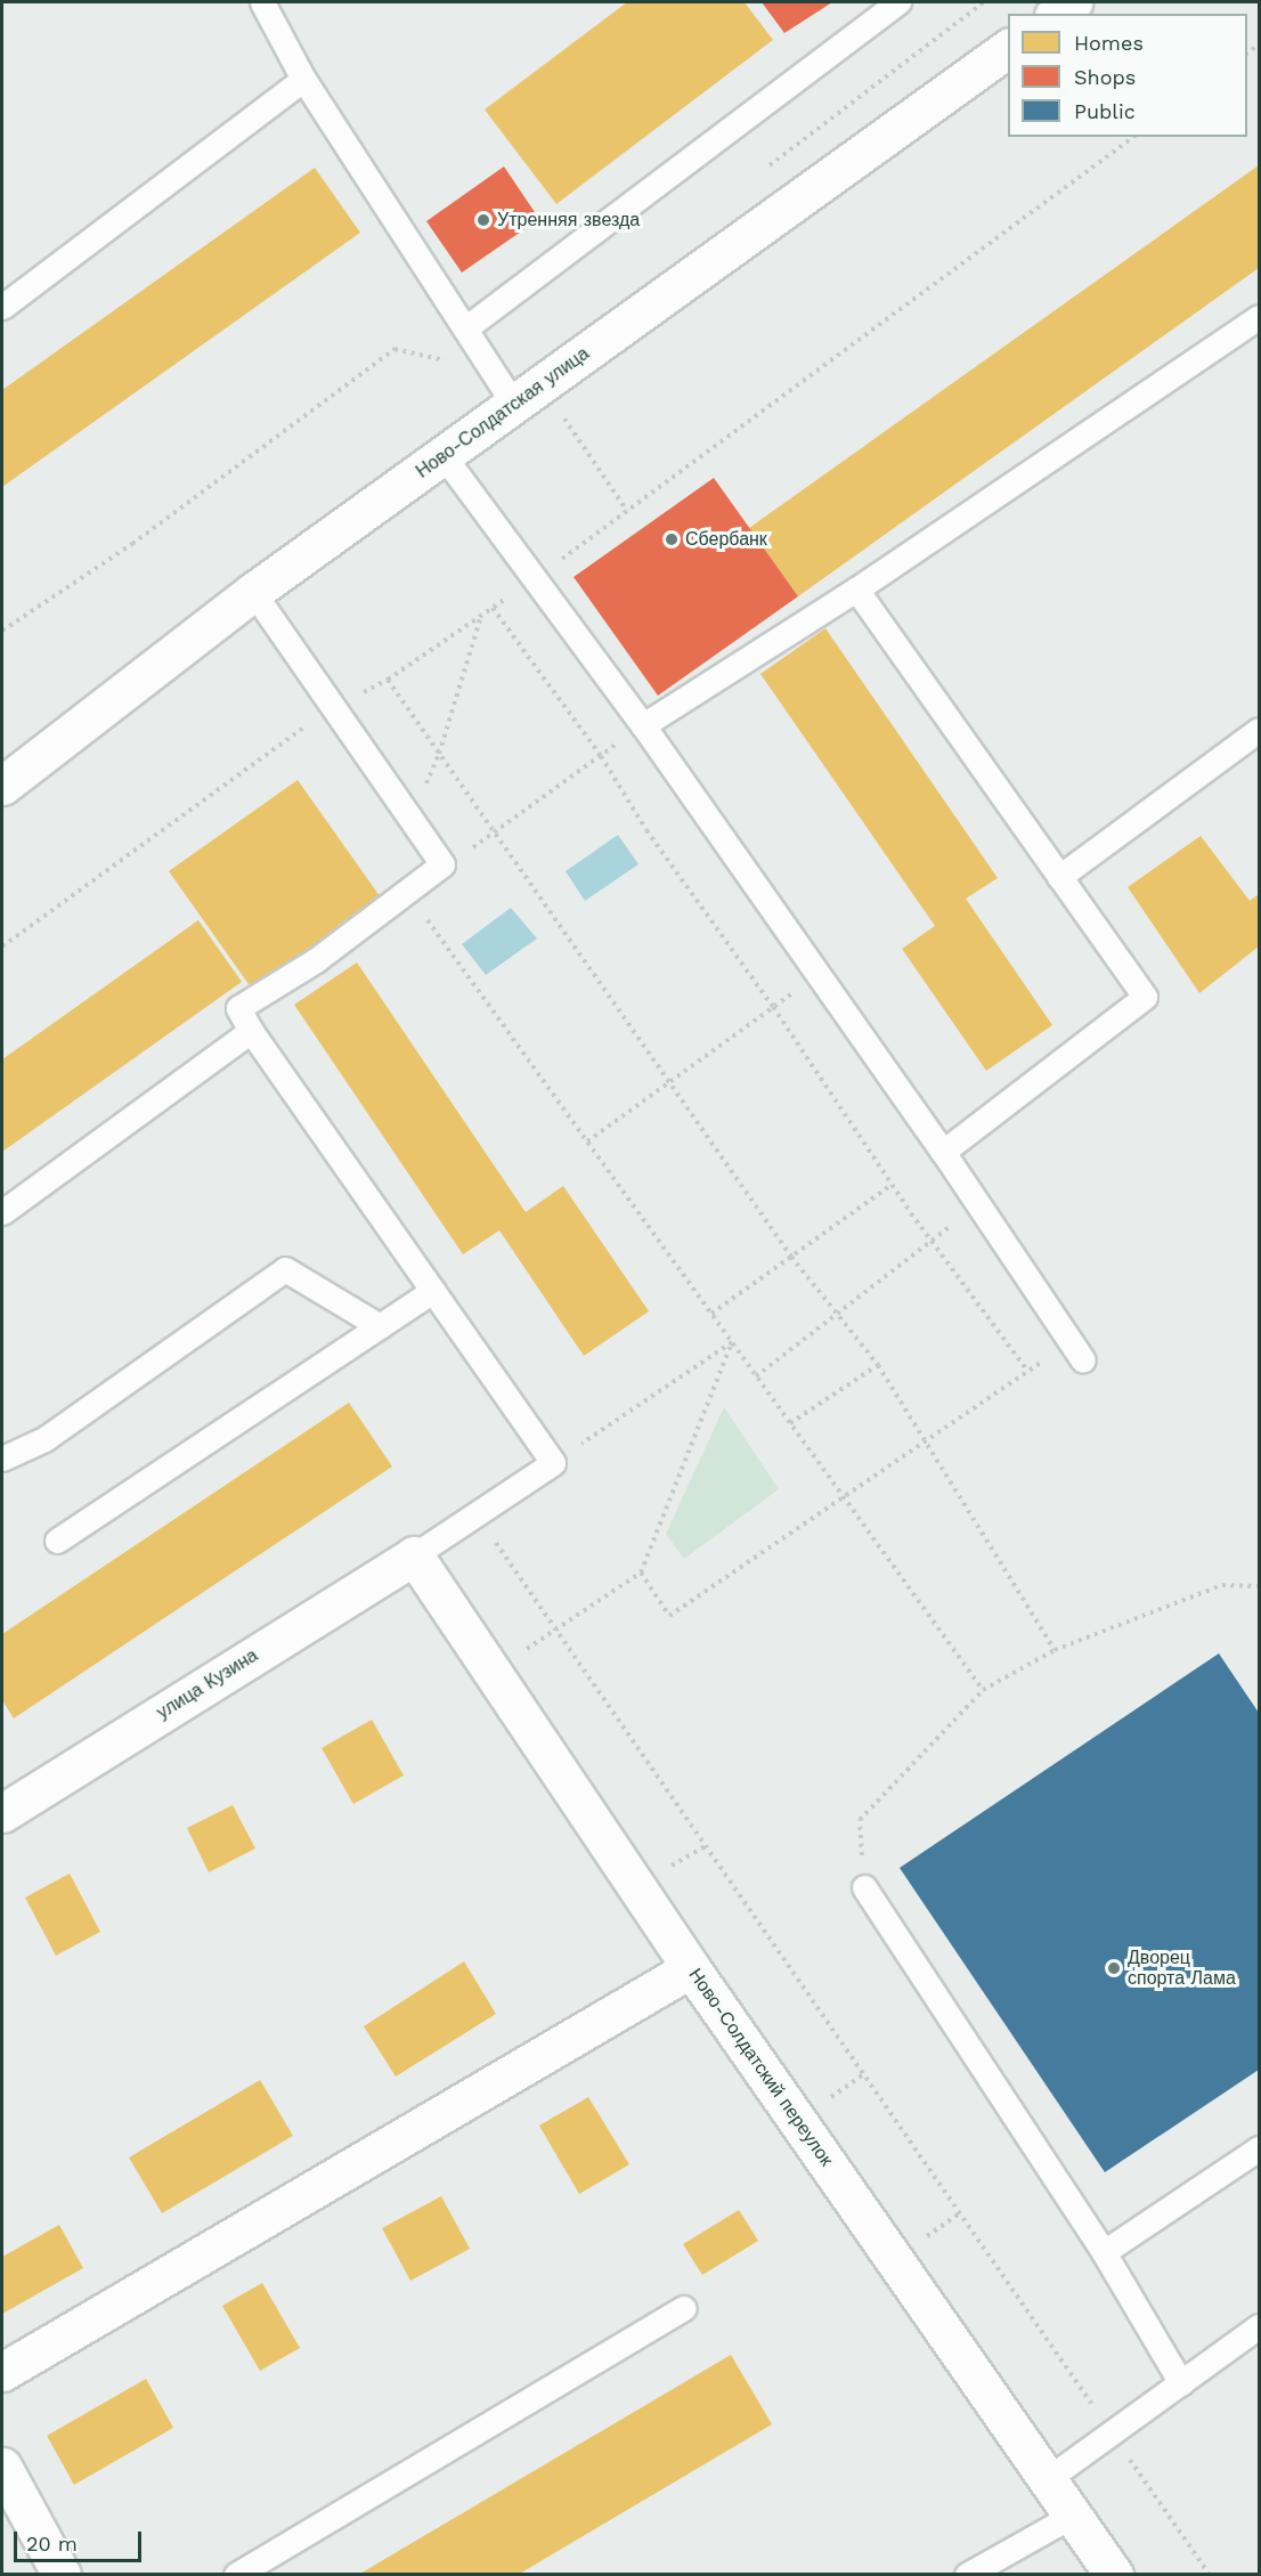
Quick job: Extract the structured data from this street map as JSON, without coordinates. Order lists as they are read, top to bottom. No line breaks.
{"streets":{"street":["Ново-Солдатская улица","улица Кузина","Ново-Солдатский переулок"]},"crossings":[["улица Кузина","Ново-Солдатский переулок"]],"places":["Утренняя звезда","Сбербанк","Дворец спорта Лама"],"legend":["Homes","Shops","Public"],"scale_bar":"20 m"}
